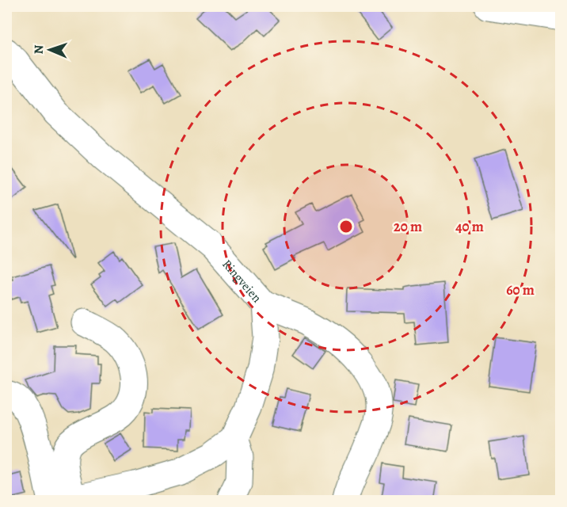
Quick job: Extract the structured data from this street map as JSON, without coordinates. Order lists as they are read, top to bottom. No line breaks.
{"streets":{"street":["Ringveien"]},"north":"left","rings":["20 m","40 m","60 m"]}
